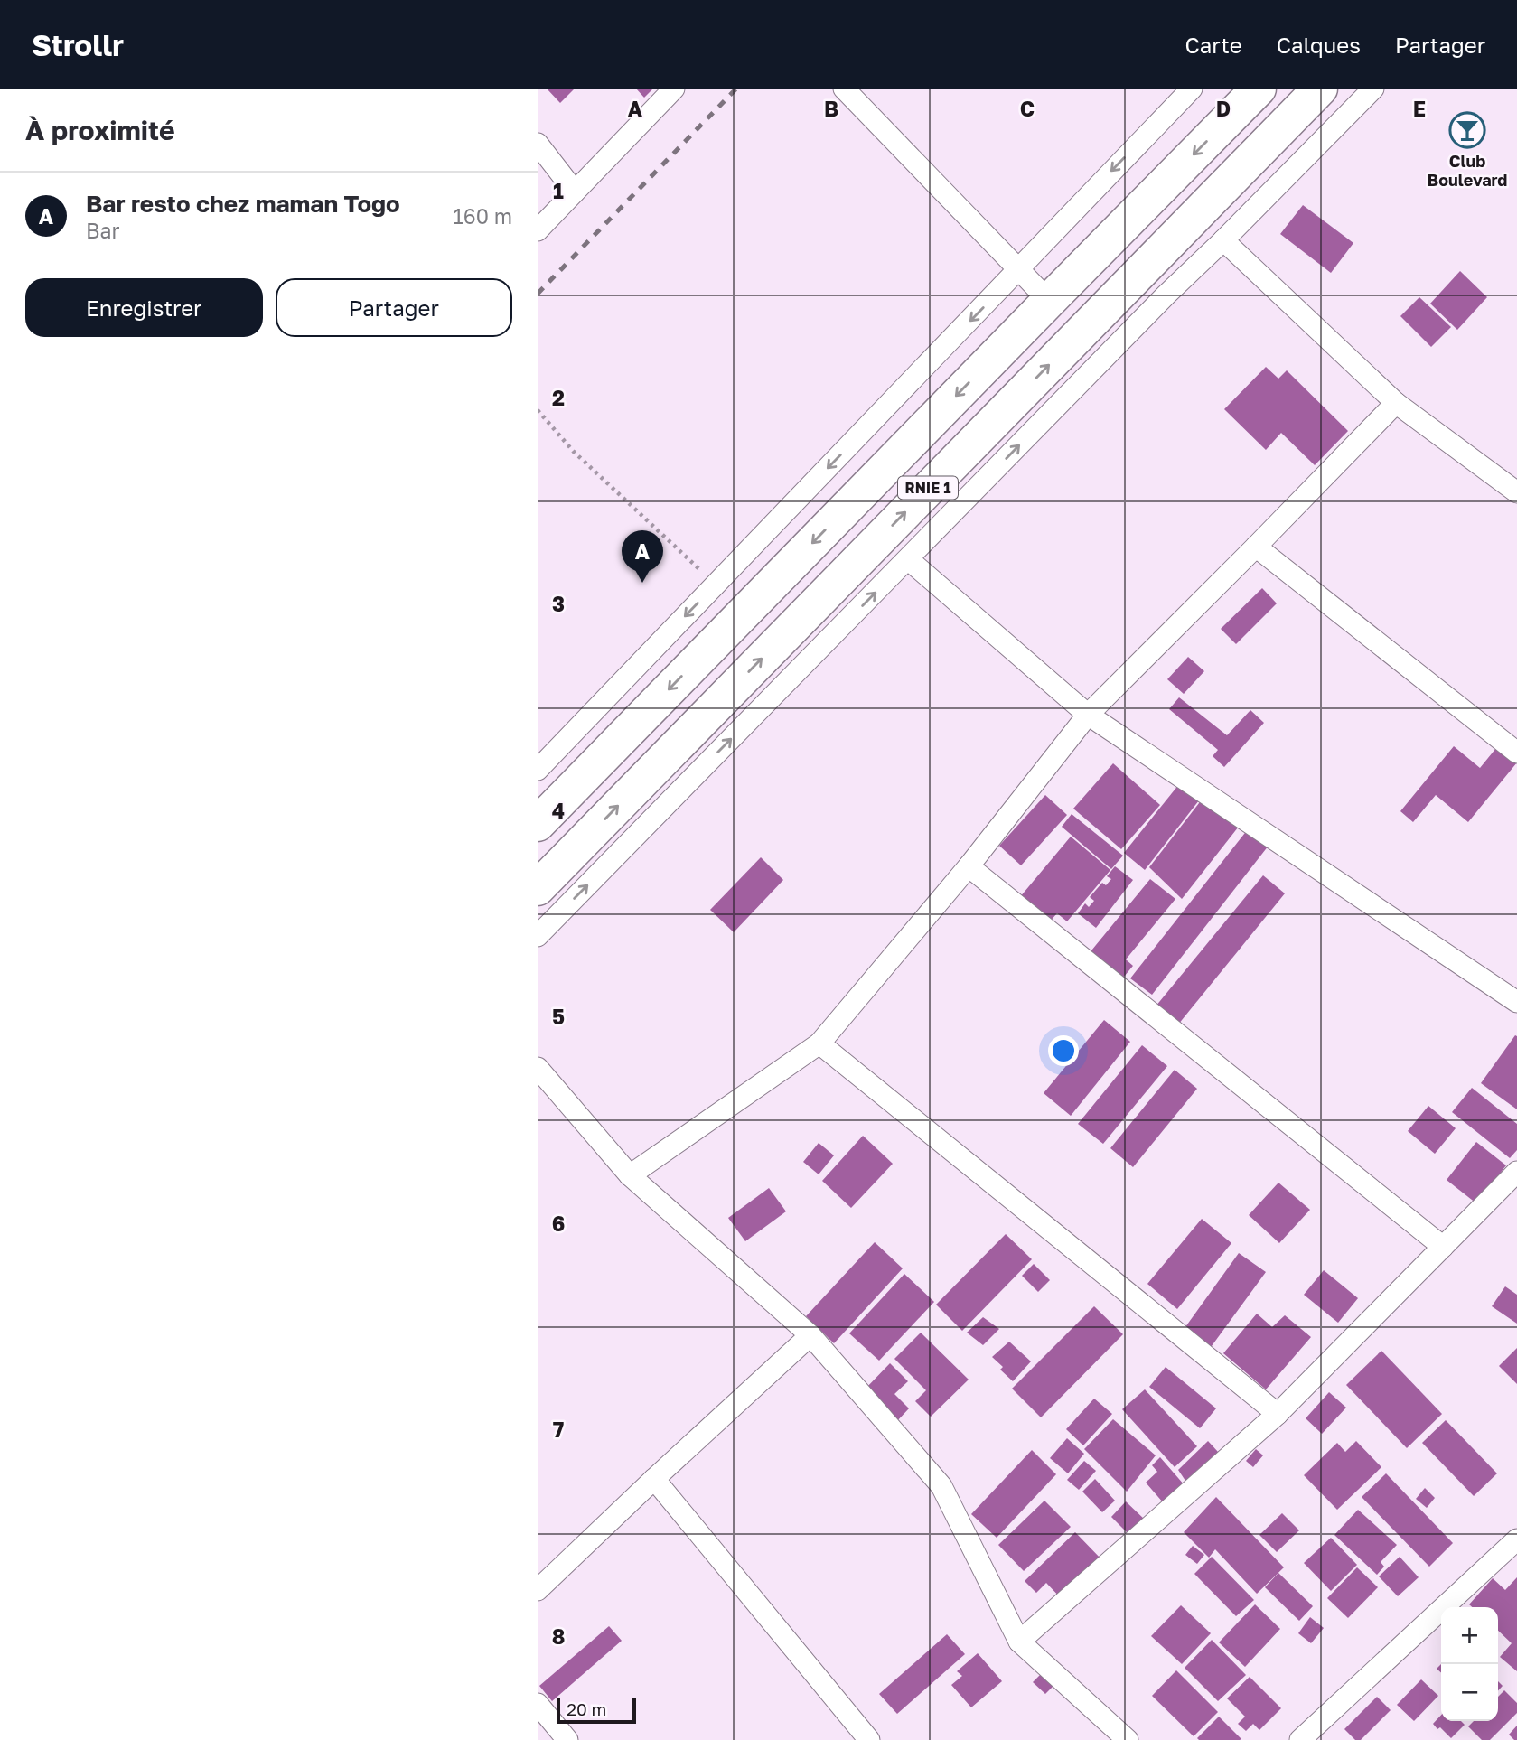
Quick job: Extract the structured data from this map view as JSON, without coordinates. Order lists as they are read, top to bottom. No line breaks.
{"streets":{"highway":["RNIE 1"]},"places":{"bar":["Club Boulevard"]},"scale_bar":"20 m","page":{"header":"Strollr","nav":["Carte","Calques","Partager"],"heading":"À proximité","list":[{"mark":"A","name":"Bar resto chez maman Togo","note":"Bar","value":"160 m"}],"buttons":["Enregistrer","Partager"],"pins":"A","map_buttons":["+","−"],"scale":"20 m"},"grid":{"columns":["A","B","C","D","E"],"rows":["1","2","3","4","5","6","7","8"]}}
